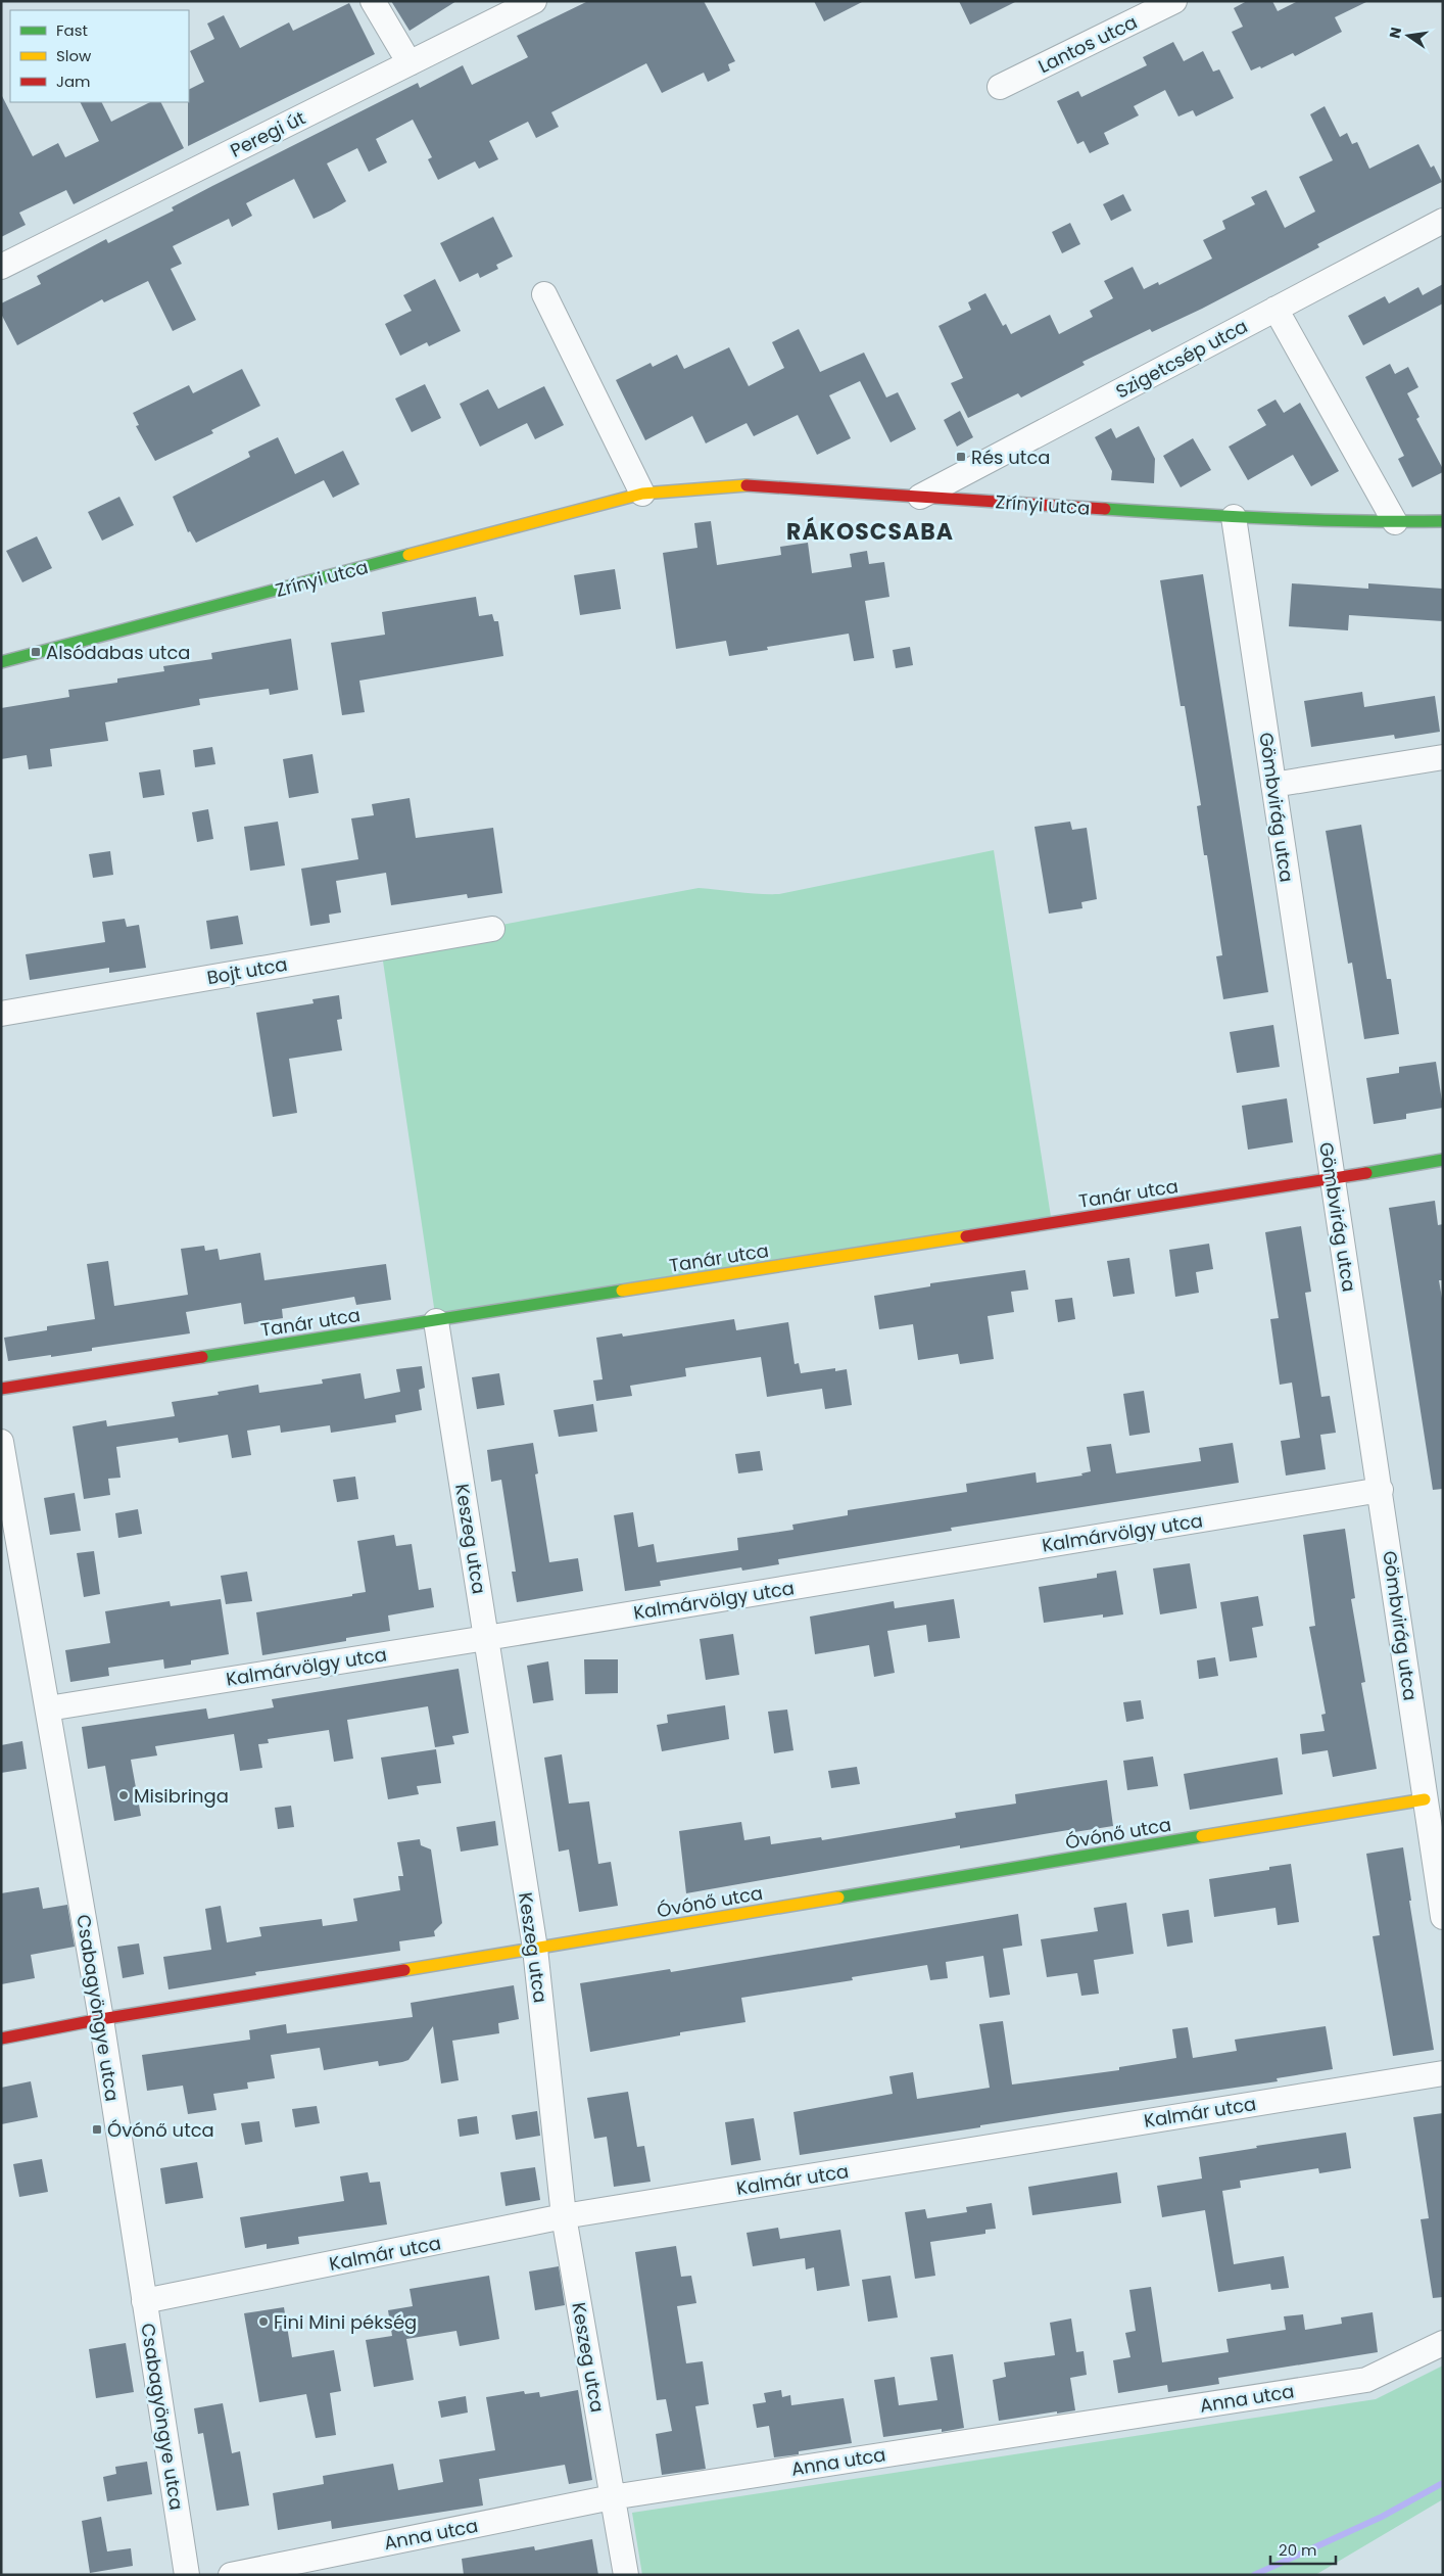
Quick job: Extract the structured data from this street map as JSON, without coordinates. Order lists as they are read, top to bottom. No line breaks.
{"streets":{"street":["Lantos utca","Peregi út","Szigetcsép utca","Zrínyi utca","Gömbvirág utca","Bojt utca","Tanár utca","Kalmárvölgy utca","Keszeg utca","Óvónő utca","Csabagyöngye utca","Kalmár utca","Anna utca"]},"crossings":[["Szigetcsép utca","Zrínyi utca"],["Zrínyi utca","Gömbvirág utca"],["Gömbvirág utca","Tanár utca"],["Gömbvirág utca","Kalmárvölgy utca"],["Gömbvirág utca","Óvónő utca"],["Tanár utca","Keszeg utca"],["Kalmárvölgy utca","Keszeg utca"],["Kalmárvölgy utca","Csabagyöngye utca"],["Keszeg utca","Óvónő utca"],["Keszeg utca","Kalmár utca"],["Keszeg utca","Anna utca"],["Óvónő utca","Csabagyöngye utca"],["Csabagyöngye utca","Kalmár utca"]],"districts":["RÁKOSCSABA"],"places":{"transit":["Rés utca","Alsódabas utca","Óvónő utca"],"other":["Misibringa","Fini Mini pékség"]},"legend":["Fast","Slow","Jam"],"scale_bar":"20 m","north":"left"}
